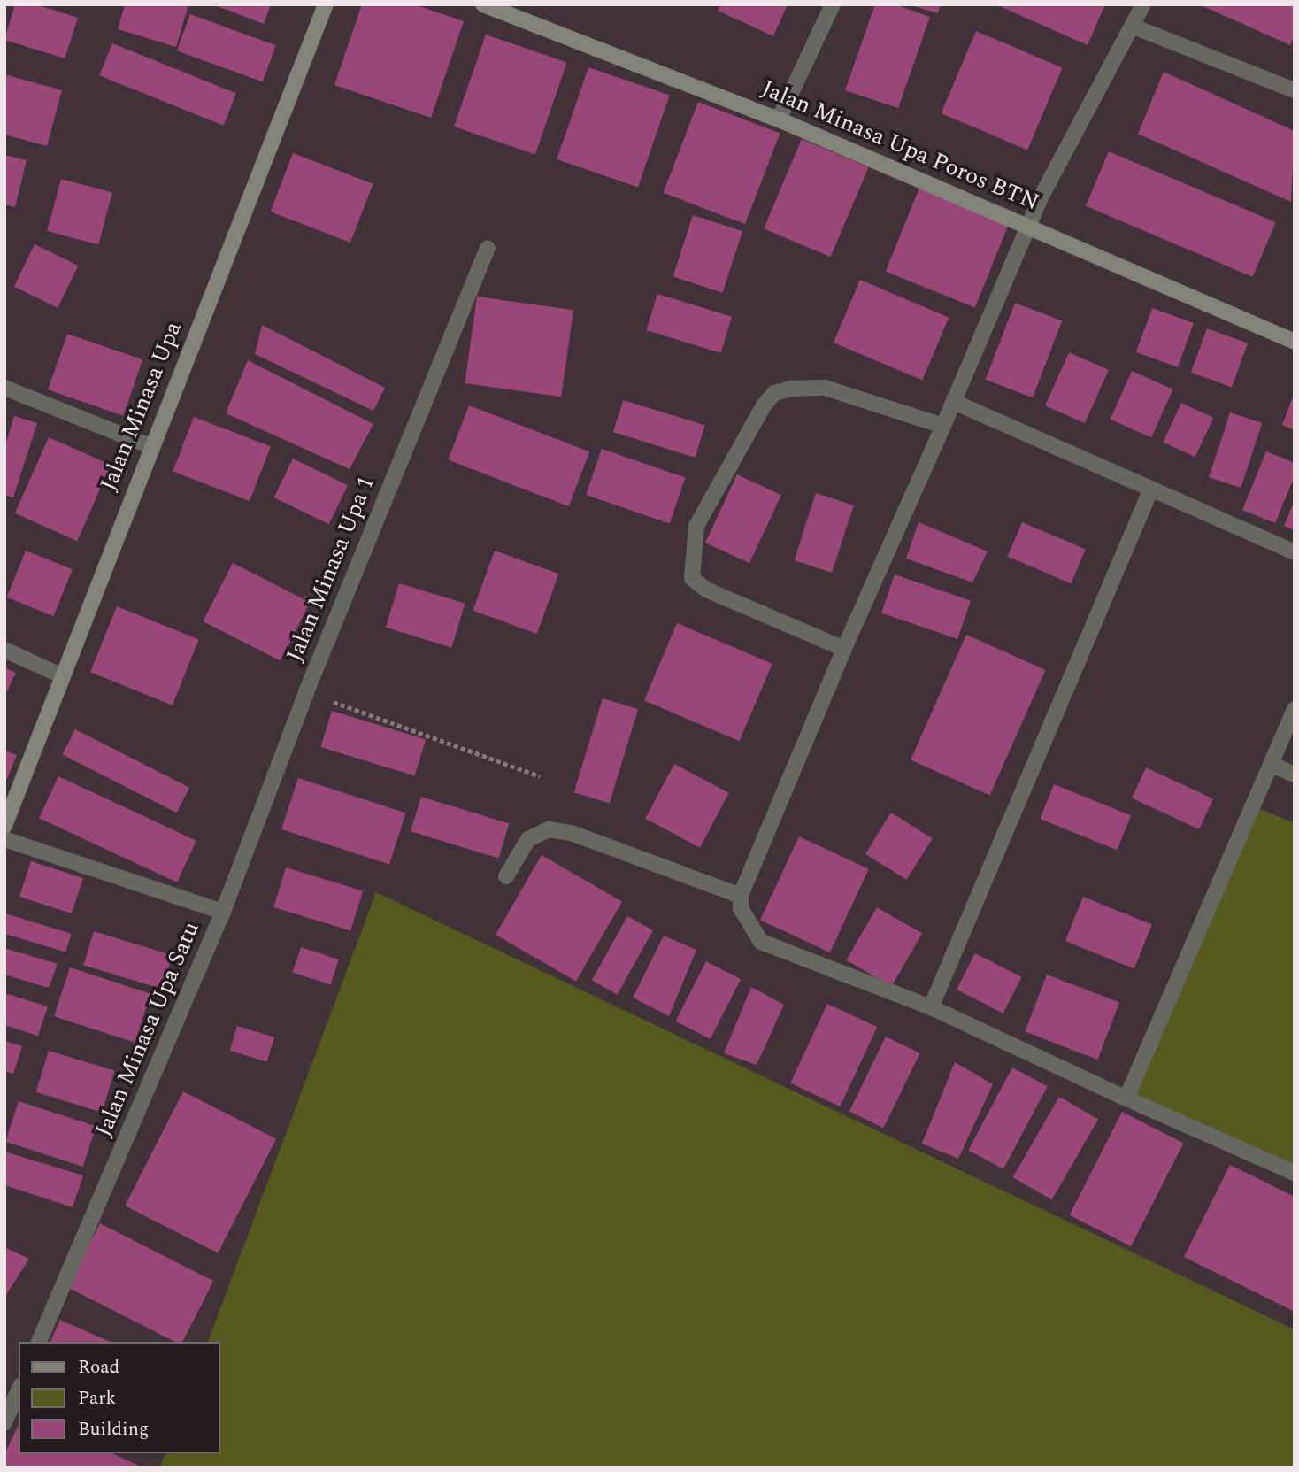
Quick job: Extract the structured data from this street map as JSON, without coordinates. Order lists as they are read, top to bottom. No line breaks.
{"streets":{"street":["Jalan Minasa Upa Poros BTN","Jalan Minasa Upa","Jalan Minasa Upa 1","Jalan Minasa Upa Satu"]},"crossings":[["Jalan Minasa Upa 1","Jalan Minasa Upa Satu"]],"legend":["Road","Park","Building"]}
